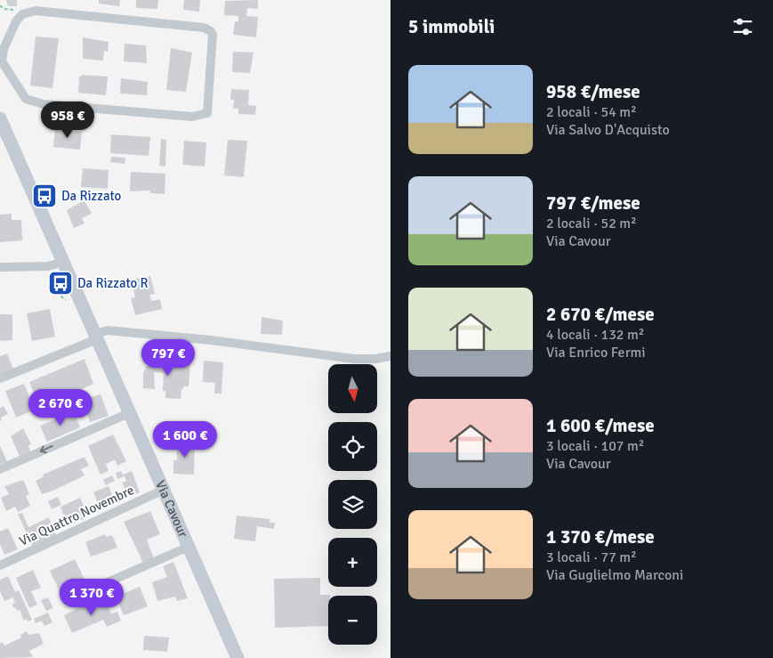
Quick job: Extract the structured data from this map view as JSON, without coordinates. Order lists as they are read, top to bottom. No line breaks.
{"streets":{"main road":["Via Cavour"],"street":["Via Quattro Novembre"]},"crossings":[["Via Cavour","Via Quattro Novembre"]],"places":{"bus stop":["Da Rizzato","Da Rizzato R"]},"north":"bottom","page":{"heading":"5 immobili","list":[{"name":"958 €/mese","note":"2 locali · 54 m² · Via Salvo D'Acquisto"},{"name":"797 €/mese","note":"2 locali · 52 m² · Via Cavour"},{"name":"2 670 €/mese","note":"4 locali · 132 m² · Via Enrico Fermi"},{"name":"1 600 €/mese","note":"3 locali · 107 m² · Via Cavour"},{"name":"1 370 €/mese","note":"3 locali · 77 m² · Via Guglielmo Marconi"}],"price":["958 €","797 €","2 670 €","1 600 €","1 370 €"],"map_buttons":["+","−"]}}
